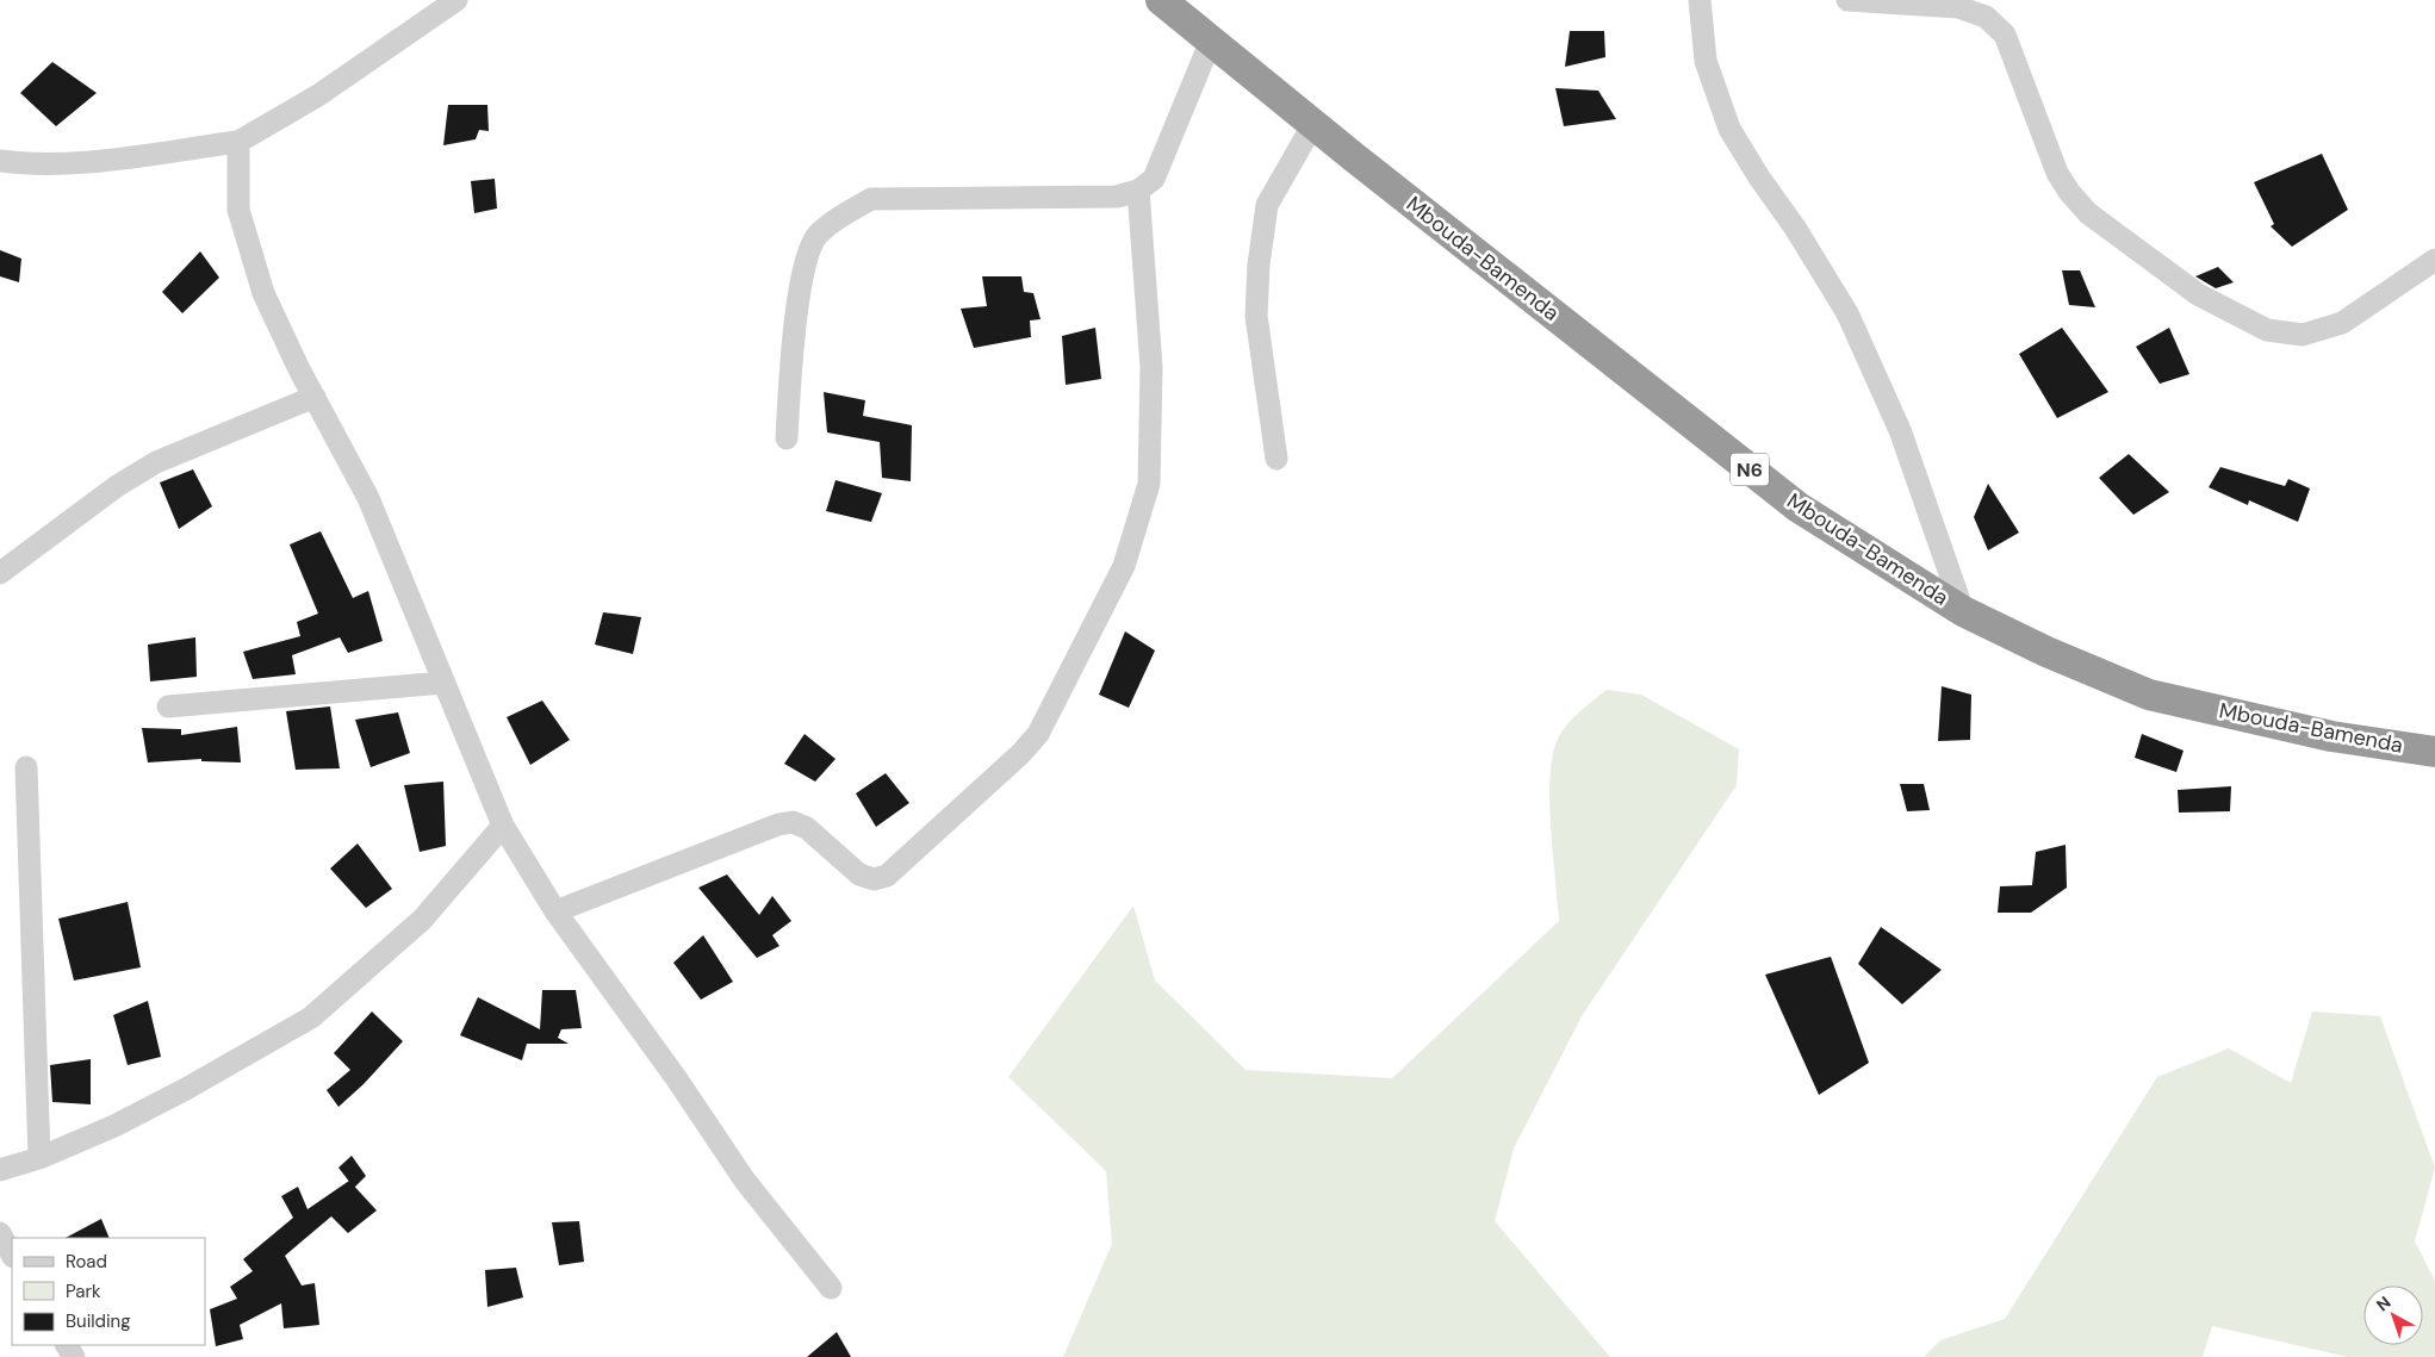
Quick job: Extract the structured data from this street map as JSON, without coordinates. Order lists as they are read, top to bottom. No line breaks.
{"streets":{"highway":["Mbouda-Bamenda","N6"]},"legend":["Road","Park","Building"],"north":"top left"}
